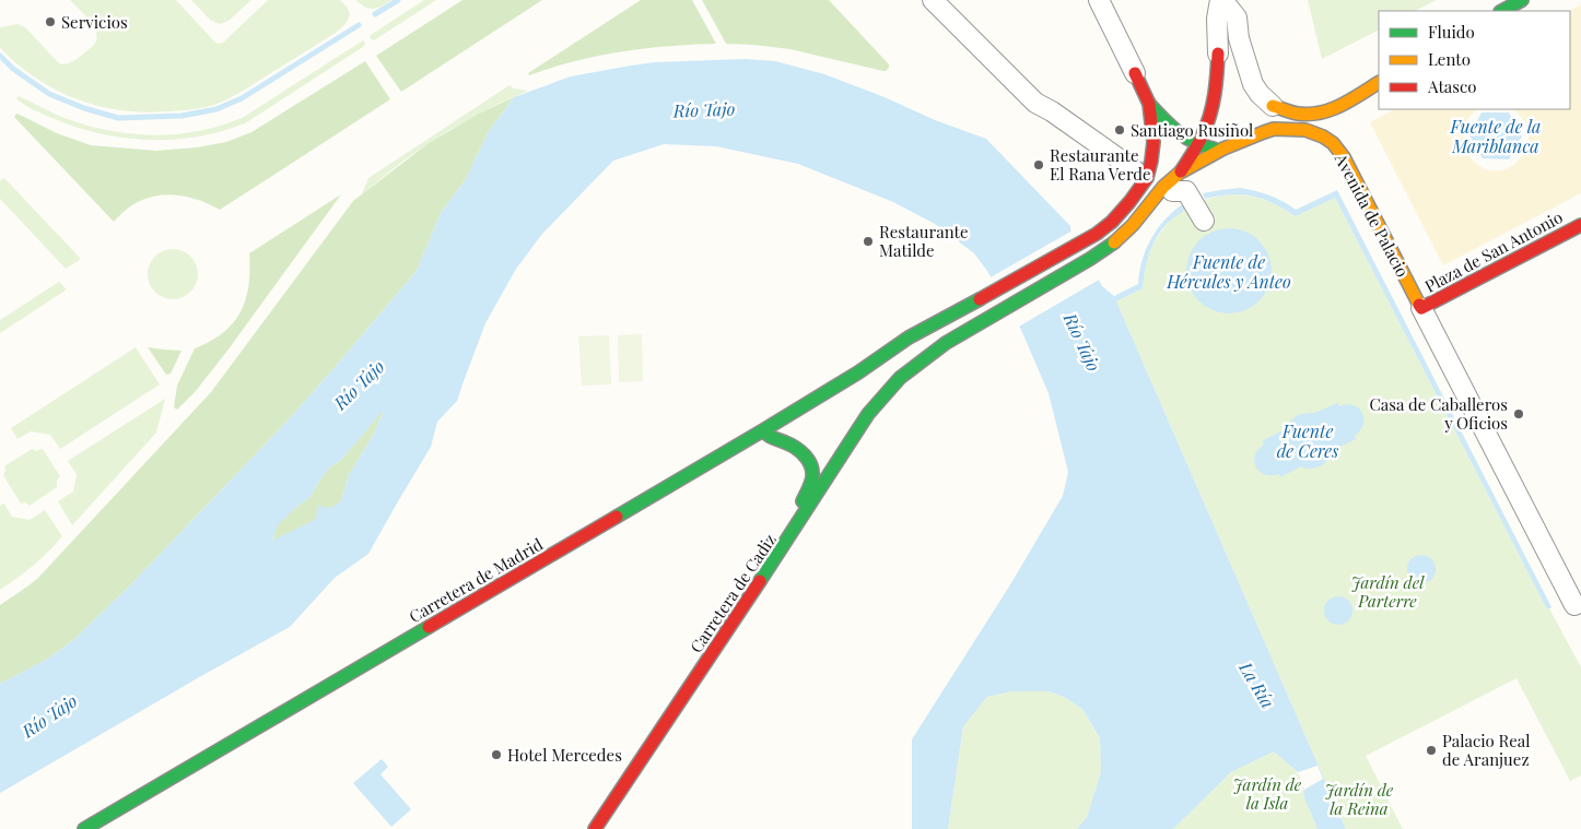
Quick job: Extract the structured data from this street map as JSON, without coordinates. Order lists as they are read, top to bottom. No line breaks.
{"streets":{"main road":["Avenida de Palacio","Plaza de San Antonio","Carretera de Madrid","Carretera de Cadiz"]},"crossings":[["Avenida de Palacio","Plaza de San Antonio"]],"water":["Río Tajo","Fuente de la Mariblanca","Fuente de Hércules y Anteo","Fuente de Ceres","La Ría"],"parks":["Jardín del Parterre","Jardín de la Isla","Jardín de la Reina"],"places":["Servicios","Santiago Rusiñol","Restaurante El Rana Verde","Restaurante Matilde","Casa de Caballeros y Oficios","Palacio Real de Aranjuez","Hotel Mercedes"],"legend":["Fluido","Lento","Atasco"]}
